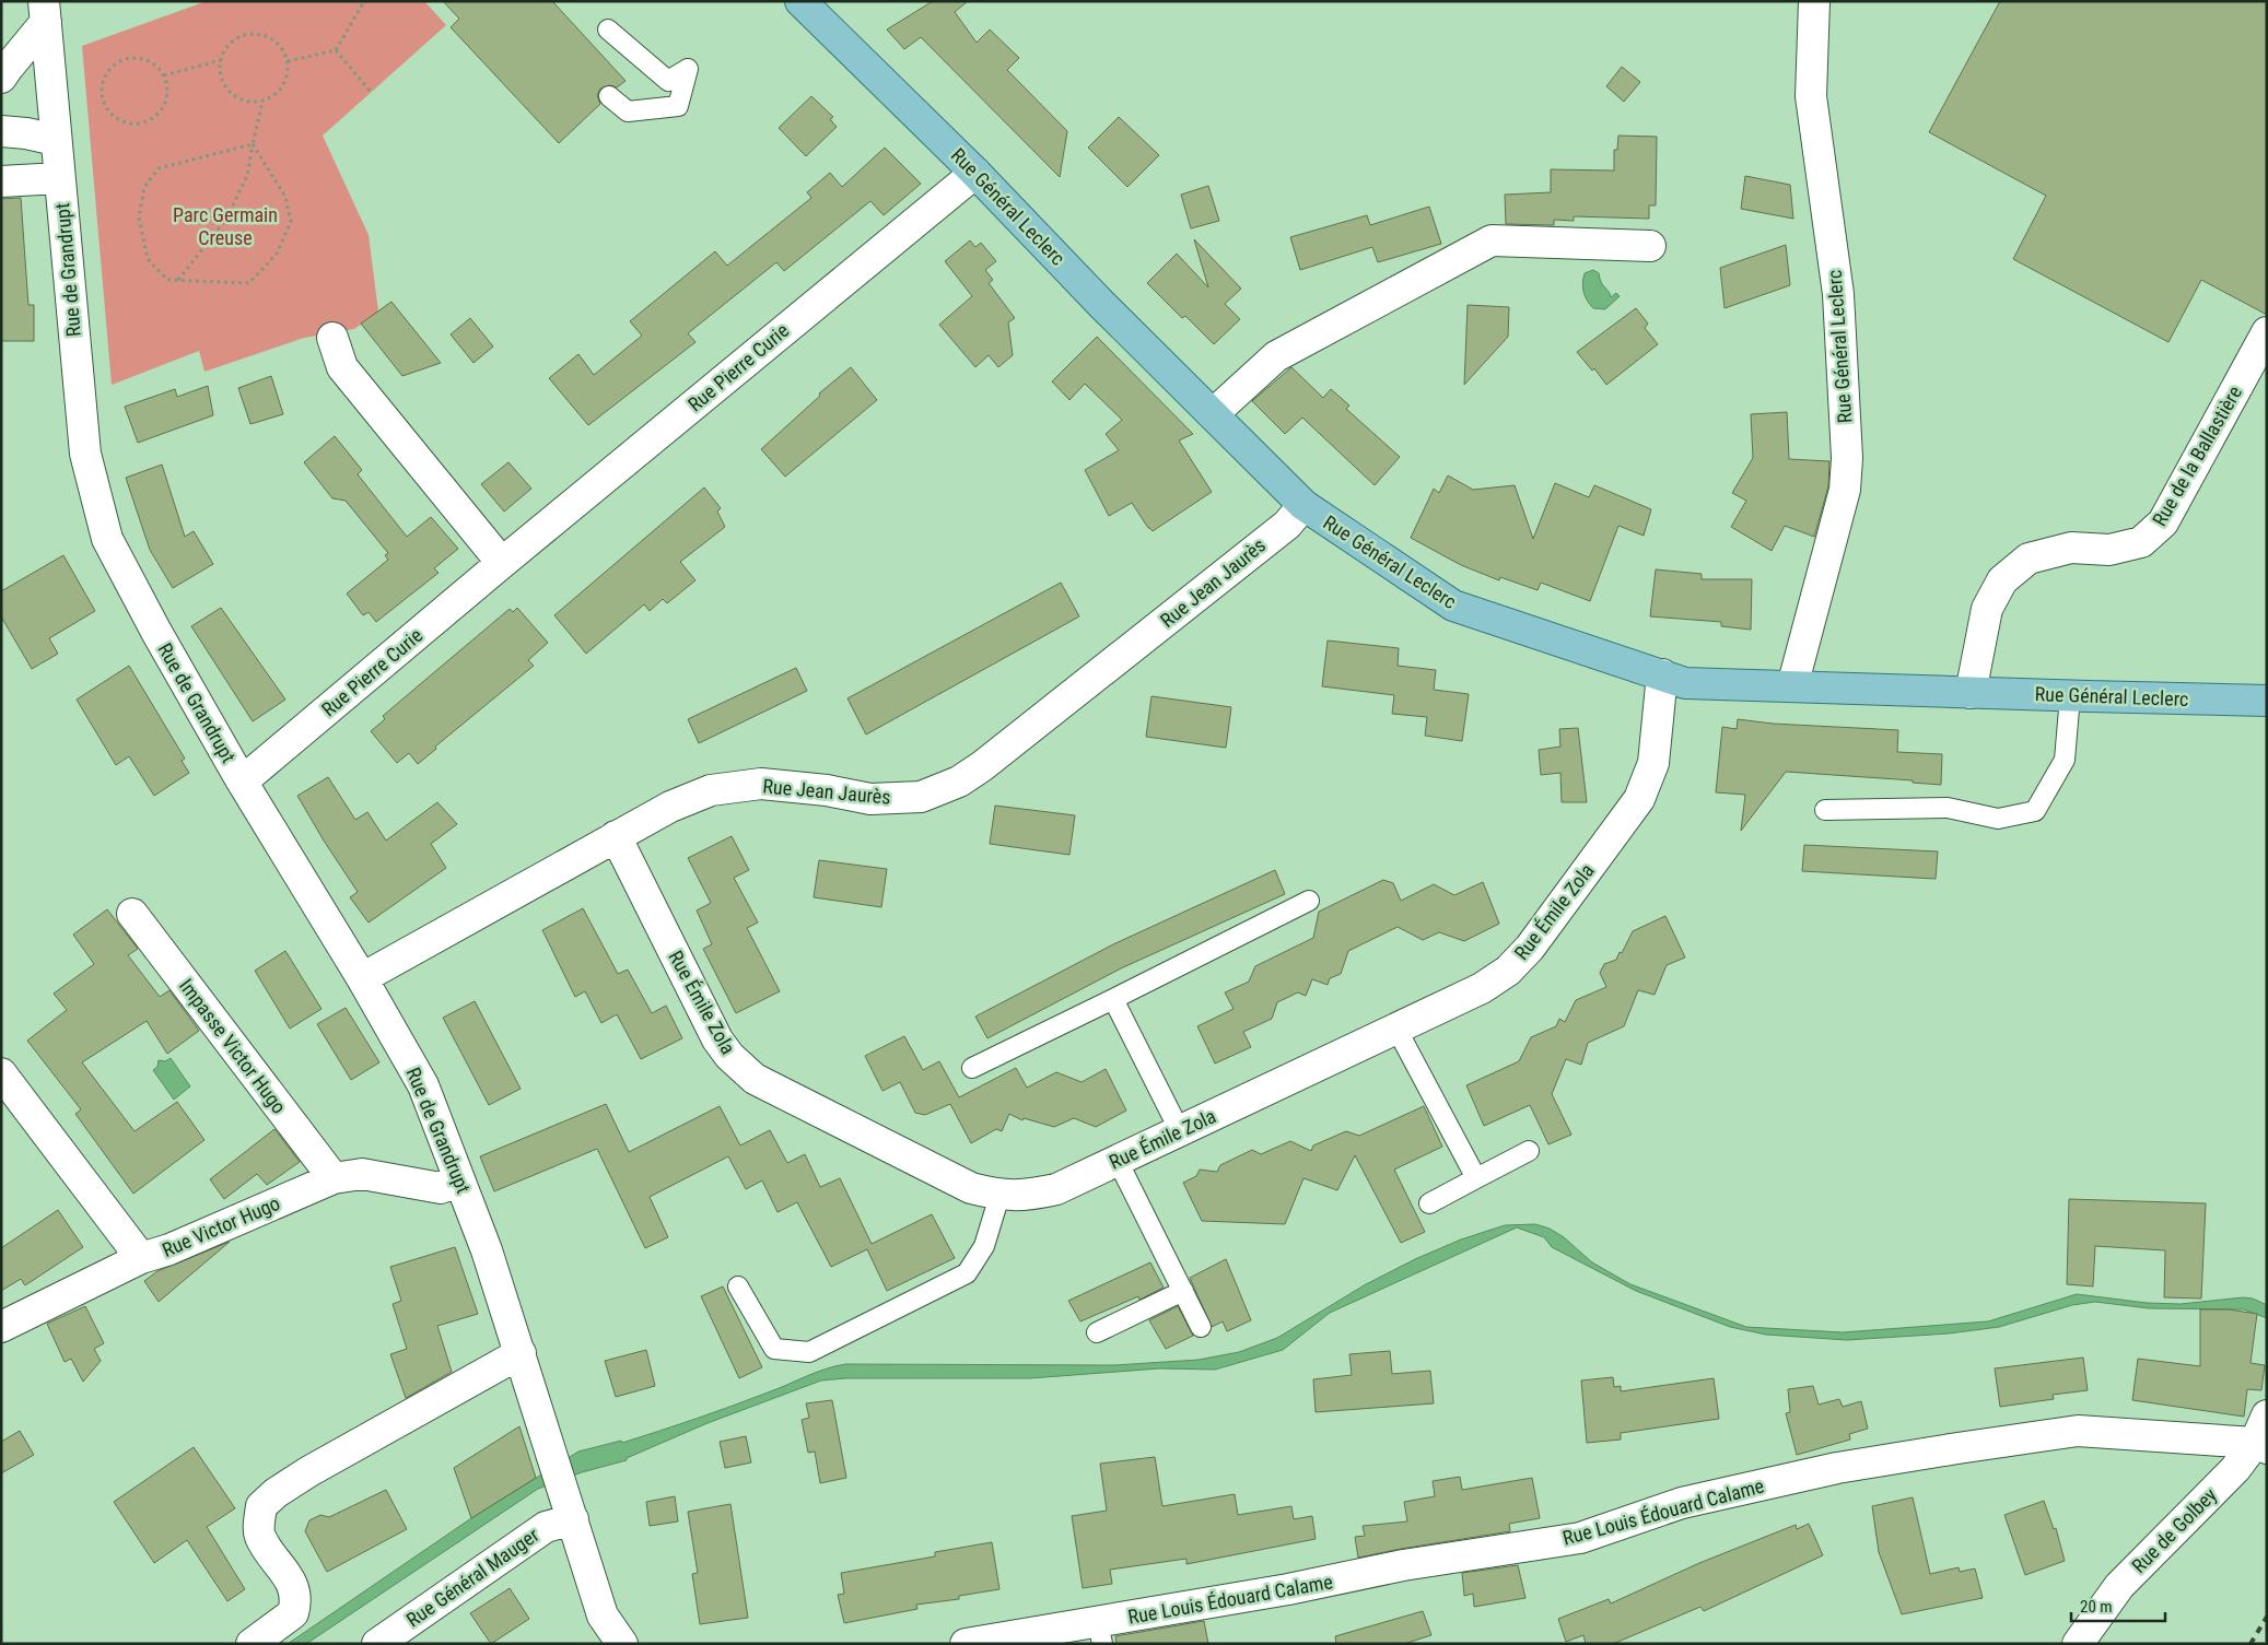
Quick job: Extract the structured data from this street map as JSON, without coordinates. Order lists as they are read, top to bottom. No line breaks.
{"streets":{"main road":["Rue Général Leclerc"],"street":["Rue de Grandrupt","Rue Pierre Curie","Rue de la Ballastière","Rue Jean Jaurès","Rue Émile Zola","Impasse Victor Hugo","Rue Victor Hugo","Rue Louis Édouard Calame","Rue de Golbey","Rue Général Mauger"]},"crossings":[["Rue Général Leclerc","Rue Pierre Curie"],["Rue Général Leclerc","Rue de la Ballastière"],["Rue Général Leclerc","Rue Jean Jaurès"],["Rue Général Leclerc","Rue Émile Zola"],["Rue de Grandrupt","Rue Pierre Curie"],["Rue de Grandrupt","Rue Jean Jaurès"],["Rue de Grandrupt","Rue Victor Hugo"],["Rue de Grandrupt","Rue Général Mauger"],["Rue Jean Jaurès","Rue Émile Zola"],["Impasse Victor Hugo","Rue Victor Hugo"],["Rue Louis Édouard Calame","Rue de Golbey"]],"parks":["Parc Germain Creuse"],"scale_bar":"20 m"}
